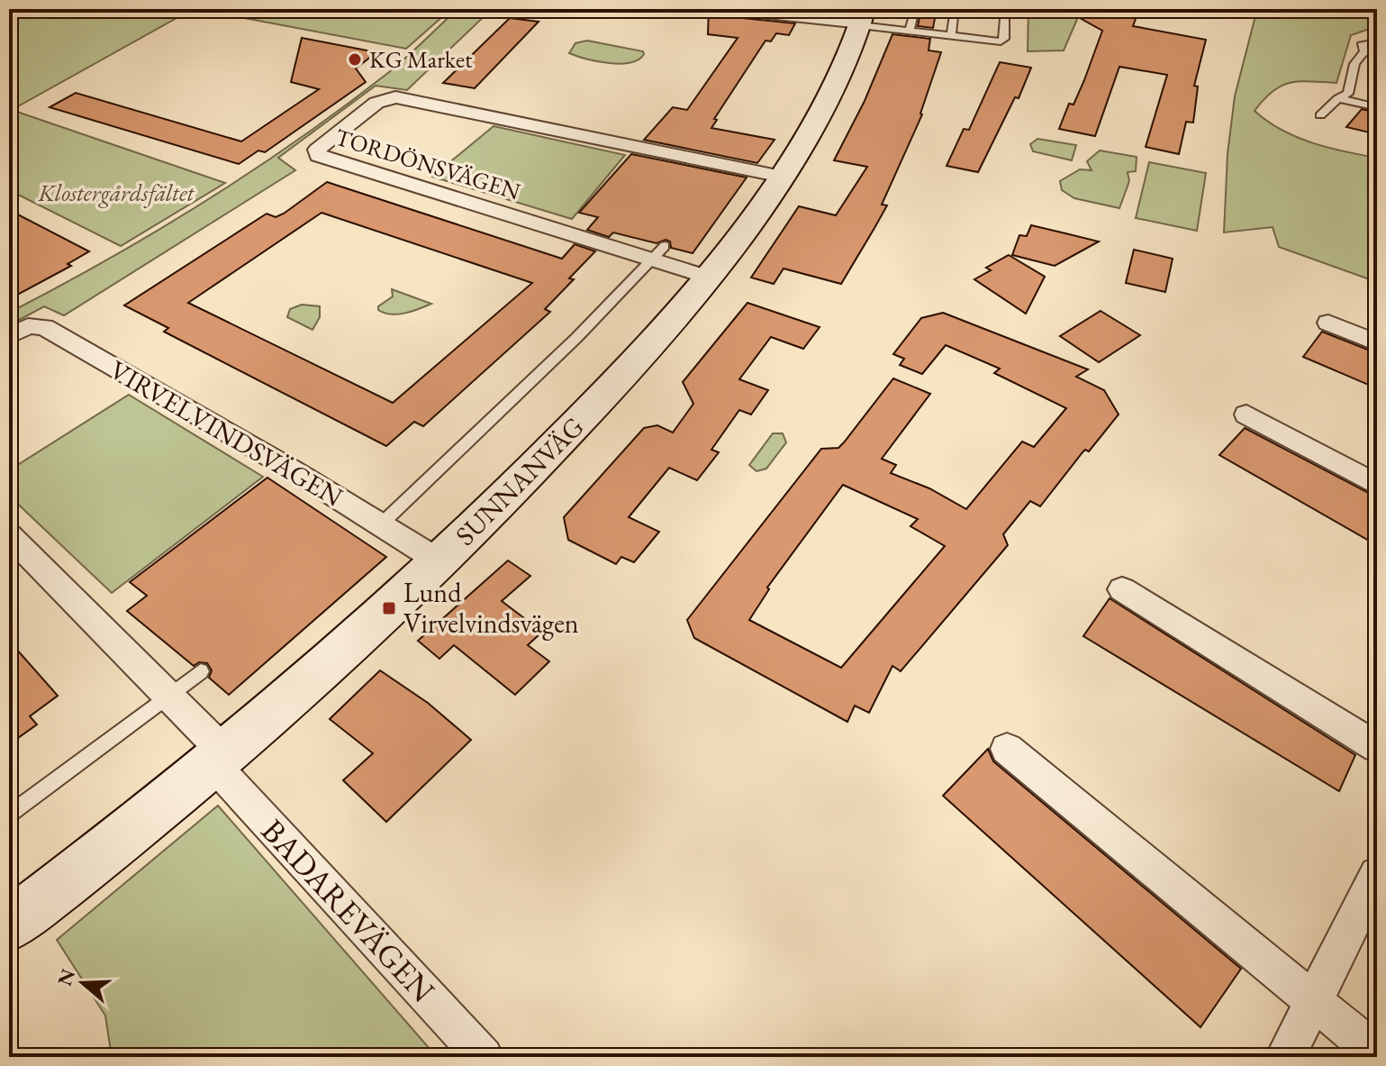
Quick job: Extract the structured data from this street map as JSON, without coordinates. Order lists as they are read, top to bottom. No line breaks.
{"streets":{"street":["TORDÖNSVÄGEN","VIRVELVINDSVÄGEN","SUNNANVÄG","BADAREVÄGEN"]},"crossings":[["TORDÖNSVÄGEN","SUNNANVÄG"],["VIRVELVINDSVÄGEN","SUNNANVÄG"],["SUNNANVÄG","BADAREVÄGEN"]],"parks":["Klostergårdsfältet"],"places":{"other":["KG Market"],"transit":["Lund Virvelvindsvägen"]},"north":"left"}
